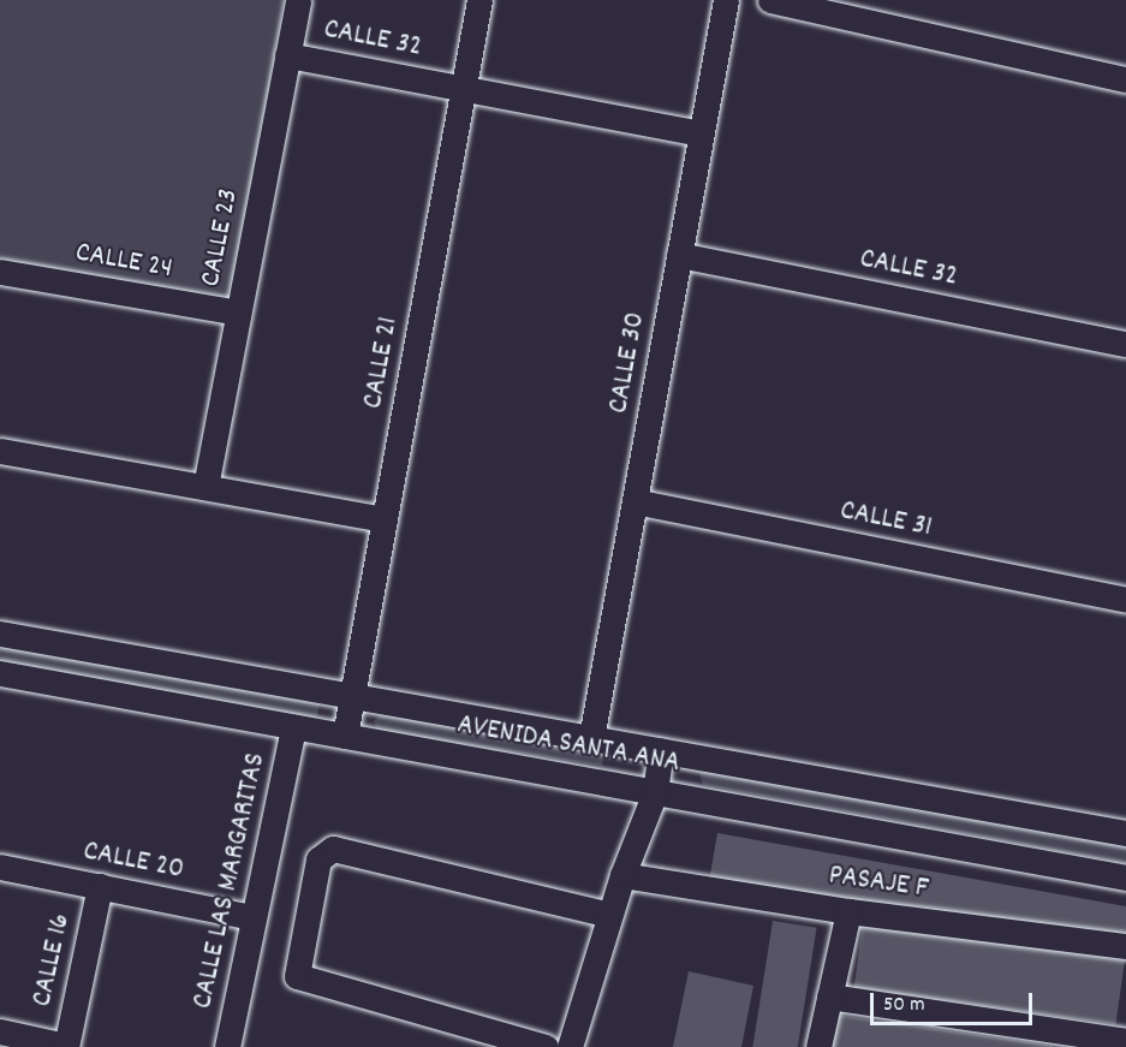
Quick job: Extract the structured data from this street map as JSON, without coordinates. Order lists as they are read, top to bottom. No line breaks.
{"streets":{"street":["CALLE 32","CALLE 23","CALLE 24","CALLE 21","CALLE 30","CALLE 31","AVENIDA SANTA ANA","CALLE 20","CALLE LAS MARGARITAS","PASAJE F","CALLE 16"]},"crossings":[["CALLE 32","CALLE 23"],["CALLE 32","CALLE 21"],["CALLE 32","CALLE 30"],["CALLE 23","CALLE 24"],["CALLE 21","AVENIDA SANTA ANA"],["CALLE 30","CALLE 31"],["CALLE 30","AVENIDA SANTA ANA"],["AVENIDA SANTA ANA","CALLE LAS MARGARITAS"],["CALLE 20","CALLE LAS MARGARITAS"],["CALLE 20","CALLE 16"]],"scale_bar":"50 m"}
